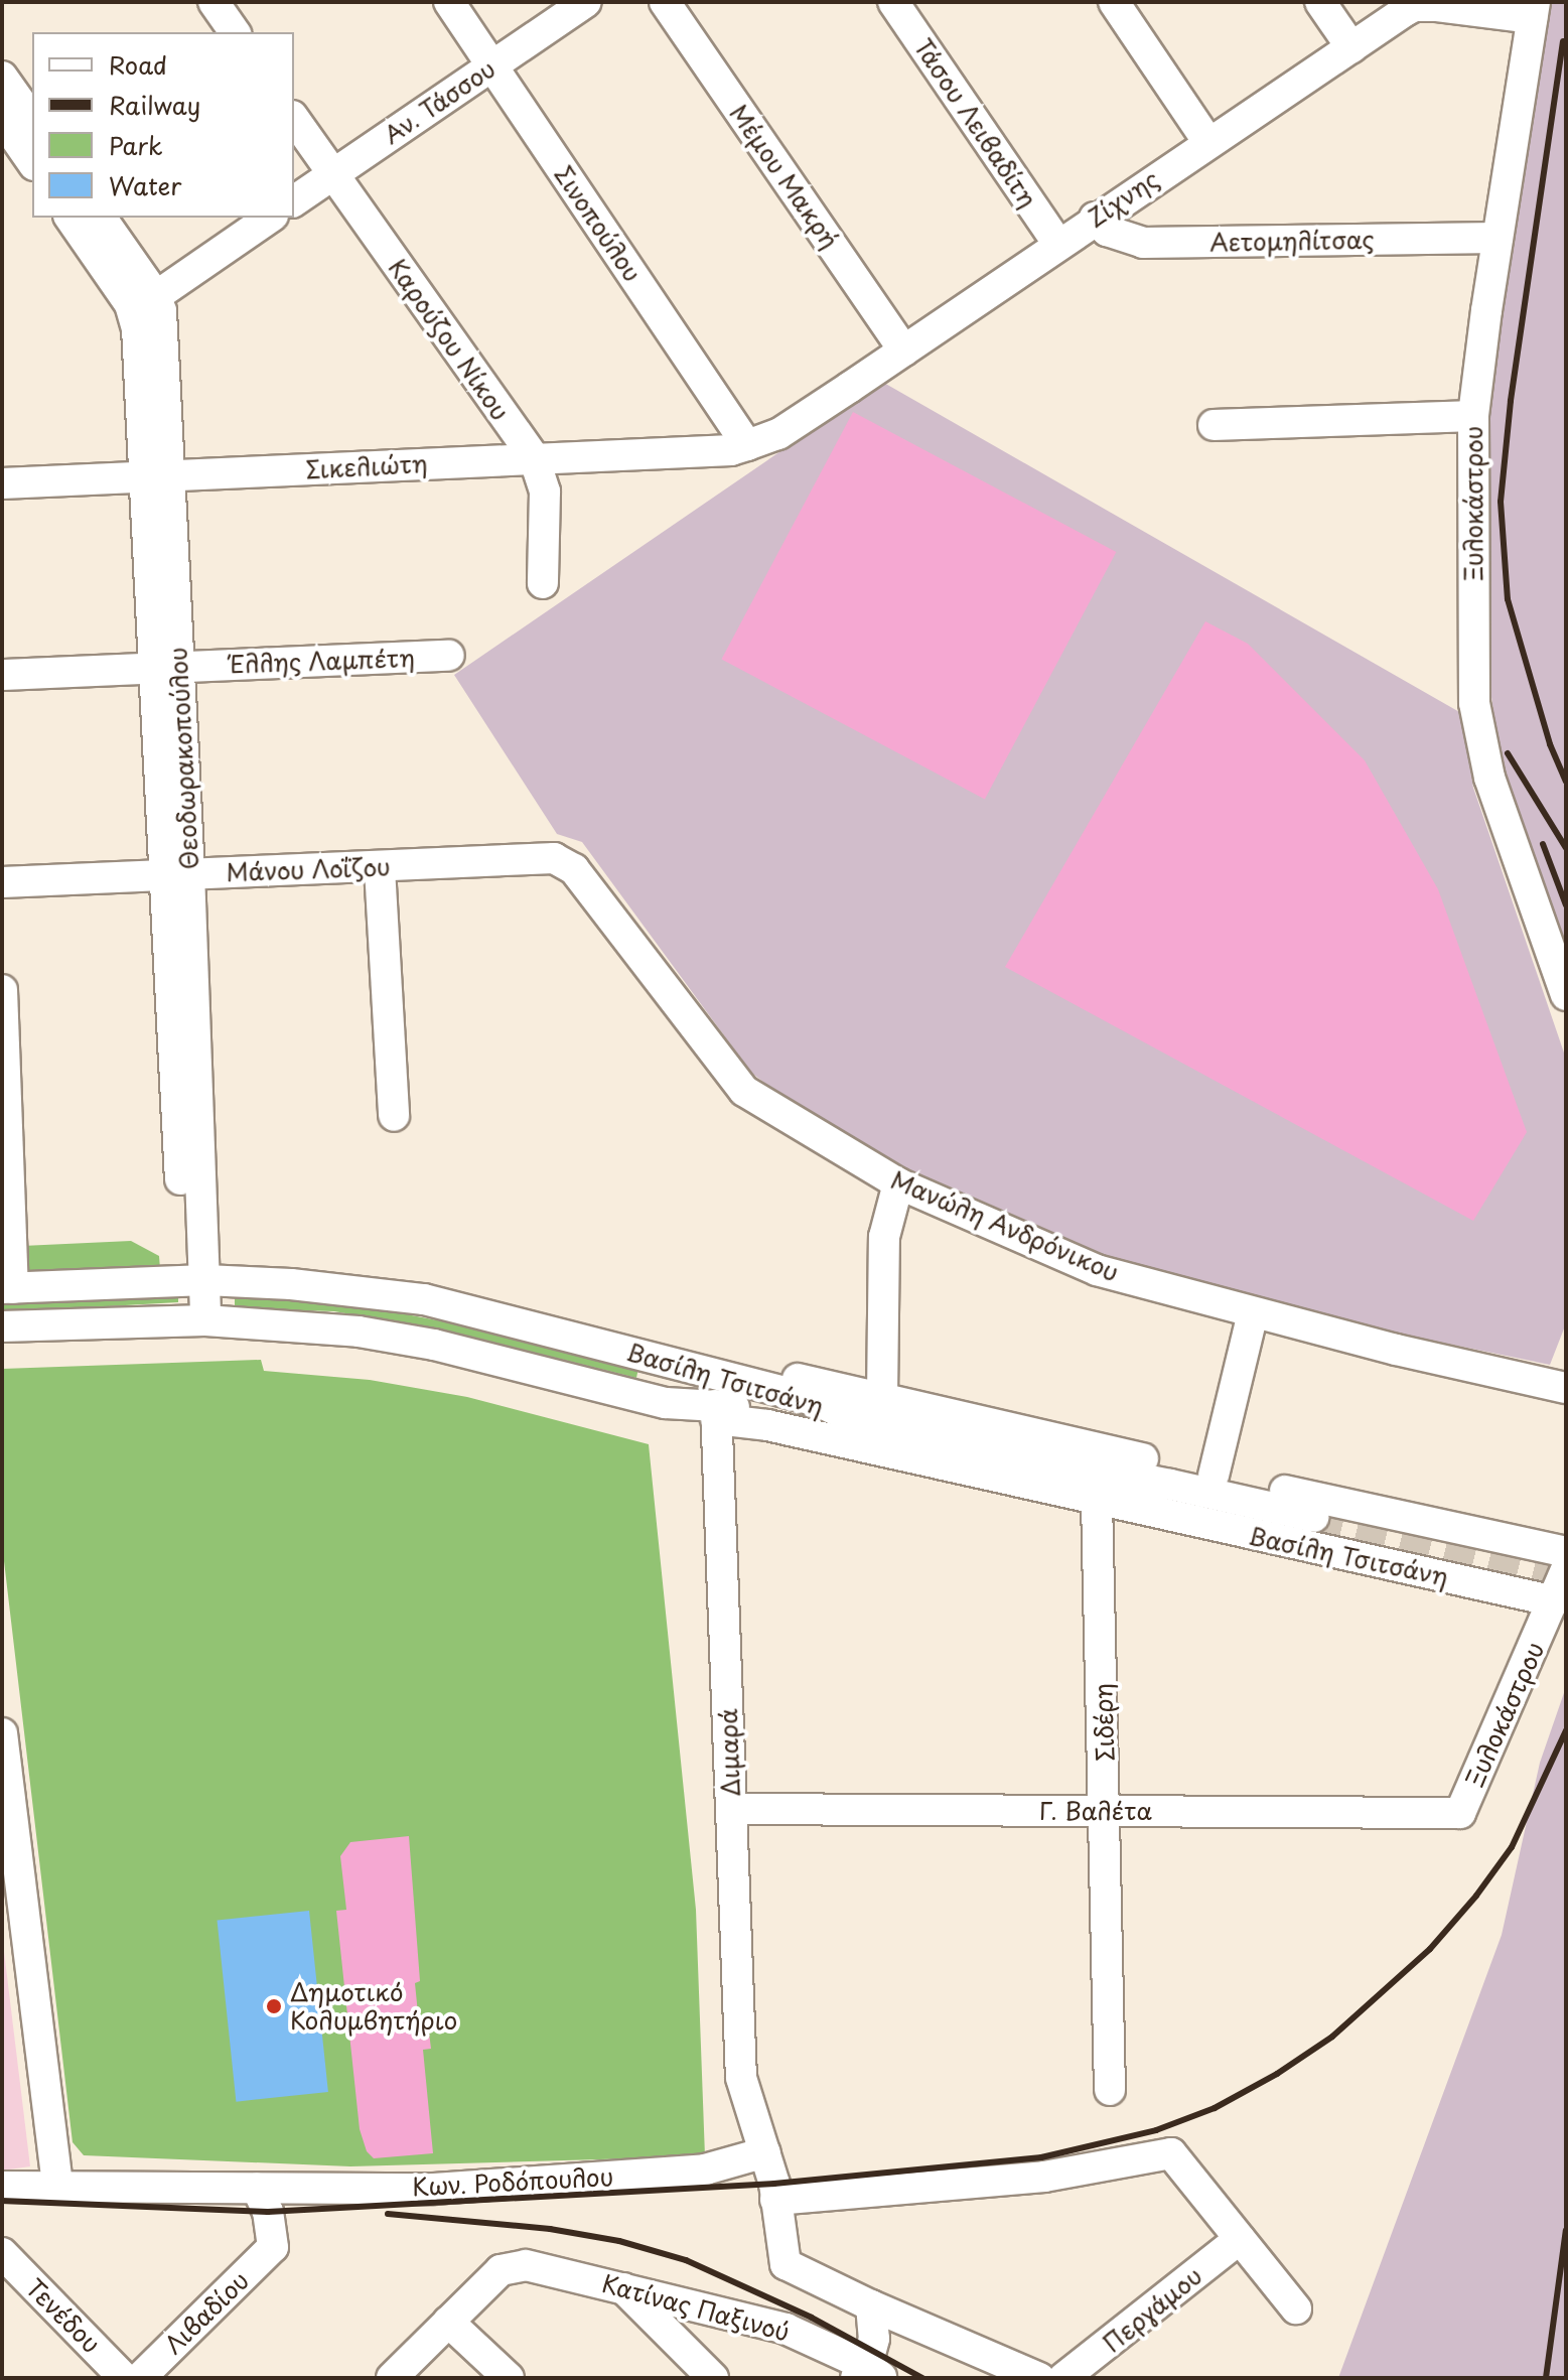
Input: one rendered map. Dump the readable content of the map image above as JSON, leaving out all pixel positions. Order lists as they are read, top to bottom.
{
  "streets": {
    "street": [
      "Αν. Τάσσου",
      "Τάσου Λειβαδίτη",
      "Μέμου Μακρή",
      "Ζίχνης",
      "Σινοπούλου",
      "Αετομηλίτσας",
      "Καρούζου Νίκου",
      "Σικελιώτη",
      "Ξυλοκάστρου",
      "Έλλης Λαμπέτη",
      "Θεοδωρακοπούλου",
      "Μάνου Λοΐζου",
      "Μανώλη Ανδρόνικου",
      "Βασίλη Τσιτσάνη",
      "Σιδέρη",
      "Διμαρά",
      "Γ. Βαλέτα",
      "Κων. Ροδόπουλου",
      "Κατίνας Παξινού",
      "Περγάμου",
      "Λιβαδίου",
      "Τενέδου"
    ]
  },
  "crossings": [
    ["Αν. Τάσσου", "Σινοπούλου"],
    ["Αν. Τάσσου", "Καρούζου Νίκου"],
    ["Τάσου Λειβαδίτη", "Ζίχνης"],
    ["Μέμου Μακρή", "Ζίχνης"],
    ["Ζίχνης", "Σινοπούλου"],
    ["Ζίχνης", "Αετομηλίτσας"],
    ["Ζίχνης", "Σικελιώτη"],
    ["Ζίχνης", "Ξυλοκάστρου"],
    ["Σινοπούλου", "Σικελιώτη"],
    ["Αετομηλίτσας", "Ξυλοκάστρου"],
    ["Καρούζου Νίκου", "Σικελιώτη"],
    ["Σικελιώτη", "Θεοδωρακοπούλου"],
    ["Ξυλοκάστρου", "Βασίλη Τσιτσάνη"],
    ["Ξυλοκάστρου", "Γ. Βαλέτα"],
    ["Έλλης Λαμπέτη", "Θεοδωρακοπούλου"],
    ["Θεοδωρακοπούλου", "Μάνου Λοΐζου"],
    ["Θεοδωρακοπούλου", "Βασίλη Τσιτσάνη"],
    ["Μάνου Λοΐζου", "Μανώλη Ανδρόνικου"],
    ["Βασίλη Τσιτσάνη", "Σιδέρη"],
    ["Βασίλη Τσιτσάνη", "Διμαρά"],
    ["Σιδέρη", "Γ. Βαλέτα"],
    ["Διμαρά", "Γ. Βαλέτα"],
    ["Διμαρά", "Κων. Ροδόπουλου"],
    ["Κων. Ροδόπουλου", "Λιβαδίου"]
  ],
  "places": ["Δημοτικό Κολυμβητήριο"],
  "legend": [
    "Road",
    "Railway",
    "Park",
    "Water"
  ]
}
